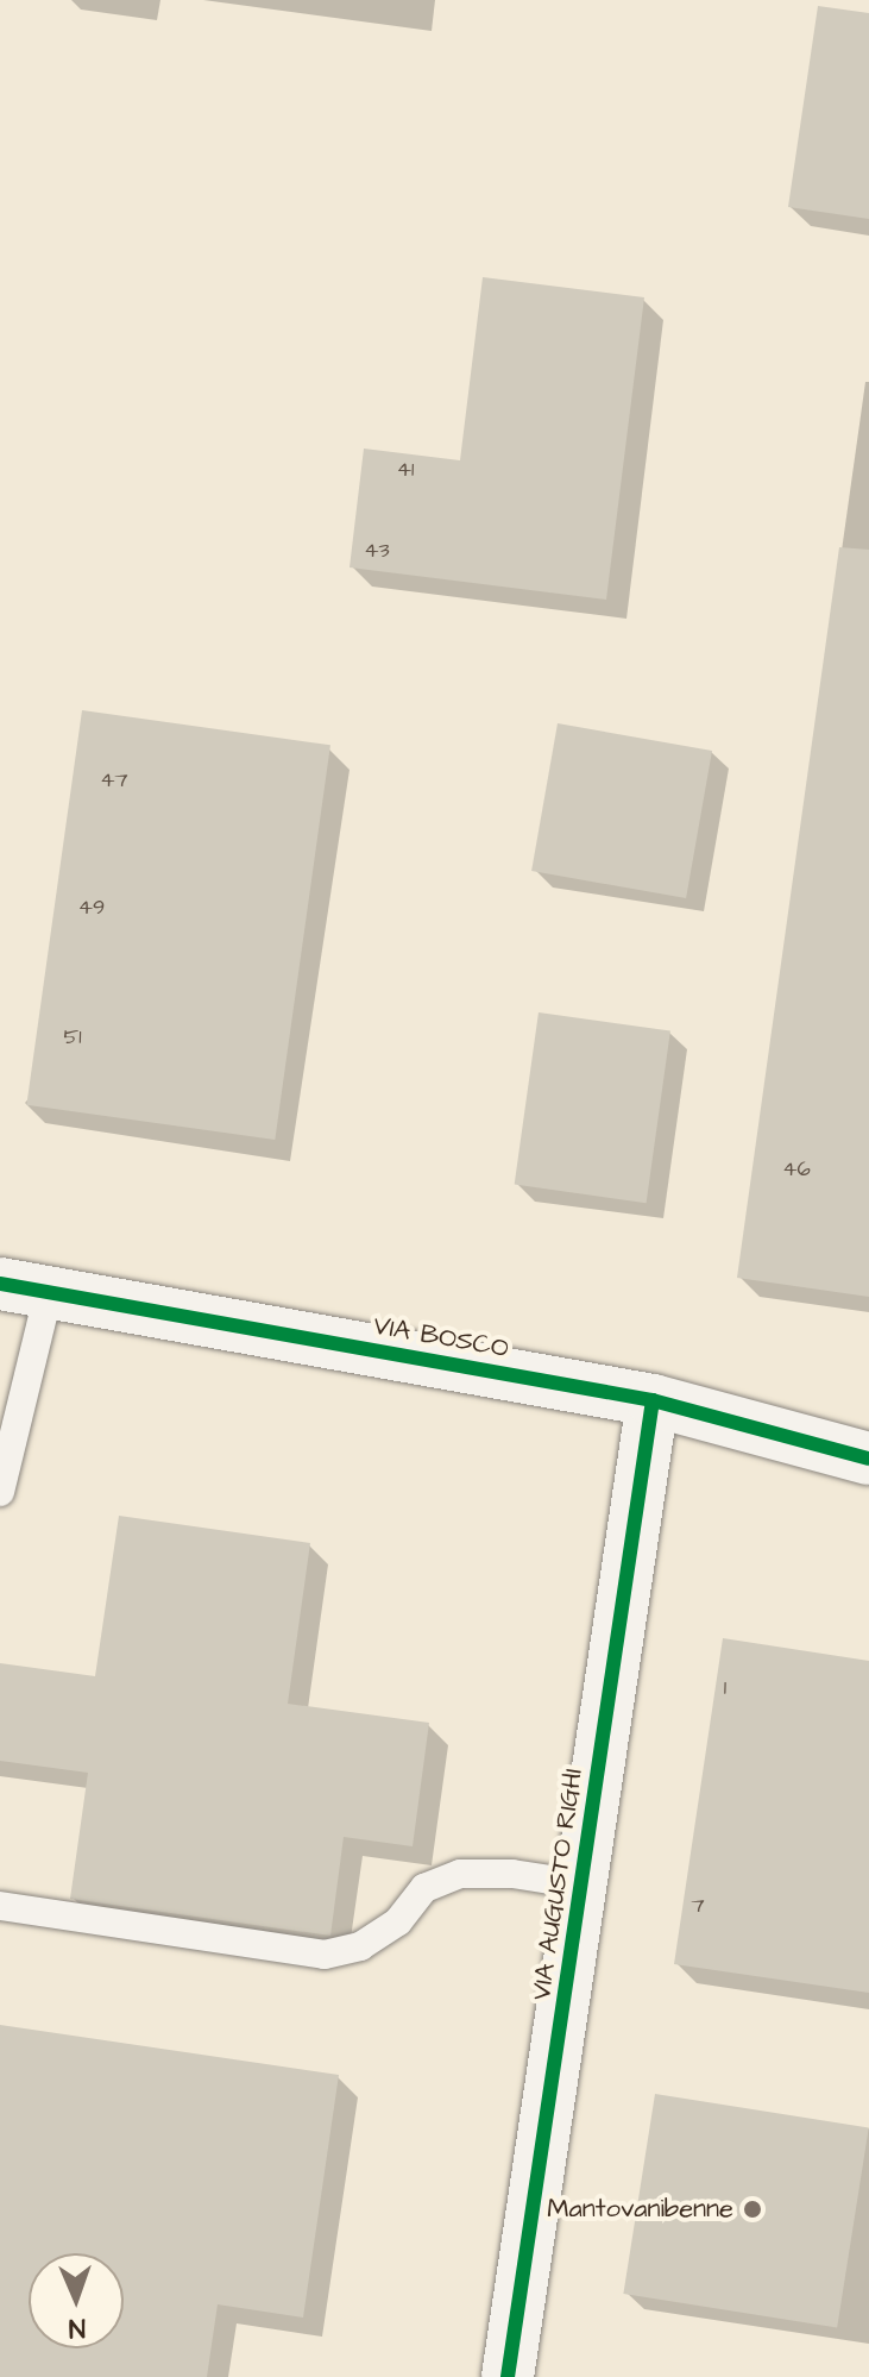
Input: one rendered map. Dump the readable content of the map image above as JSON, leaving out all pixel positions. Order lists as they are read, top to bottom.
{
  "streets": {
    "street": ["VIA BOSCO", "VIA AUGUSTO RIGHI"]
  },
  "crossings": [
    ["VIA BOSCO", "VIA AUGUSTO RIGHI"]
  ],
  "places": ["Mantovanibenne"],
  "house_numbers": [
    "41",
    "43",
    "47",
    "49",
    "51",
    "46",
    "1",
    "7"
  ],
  "north": "bottom"
}
